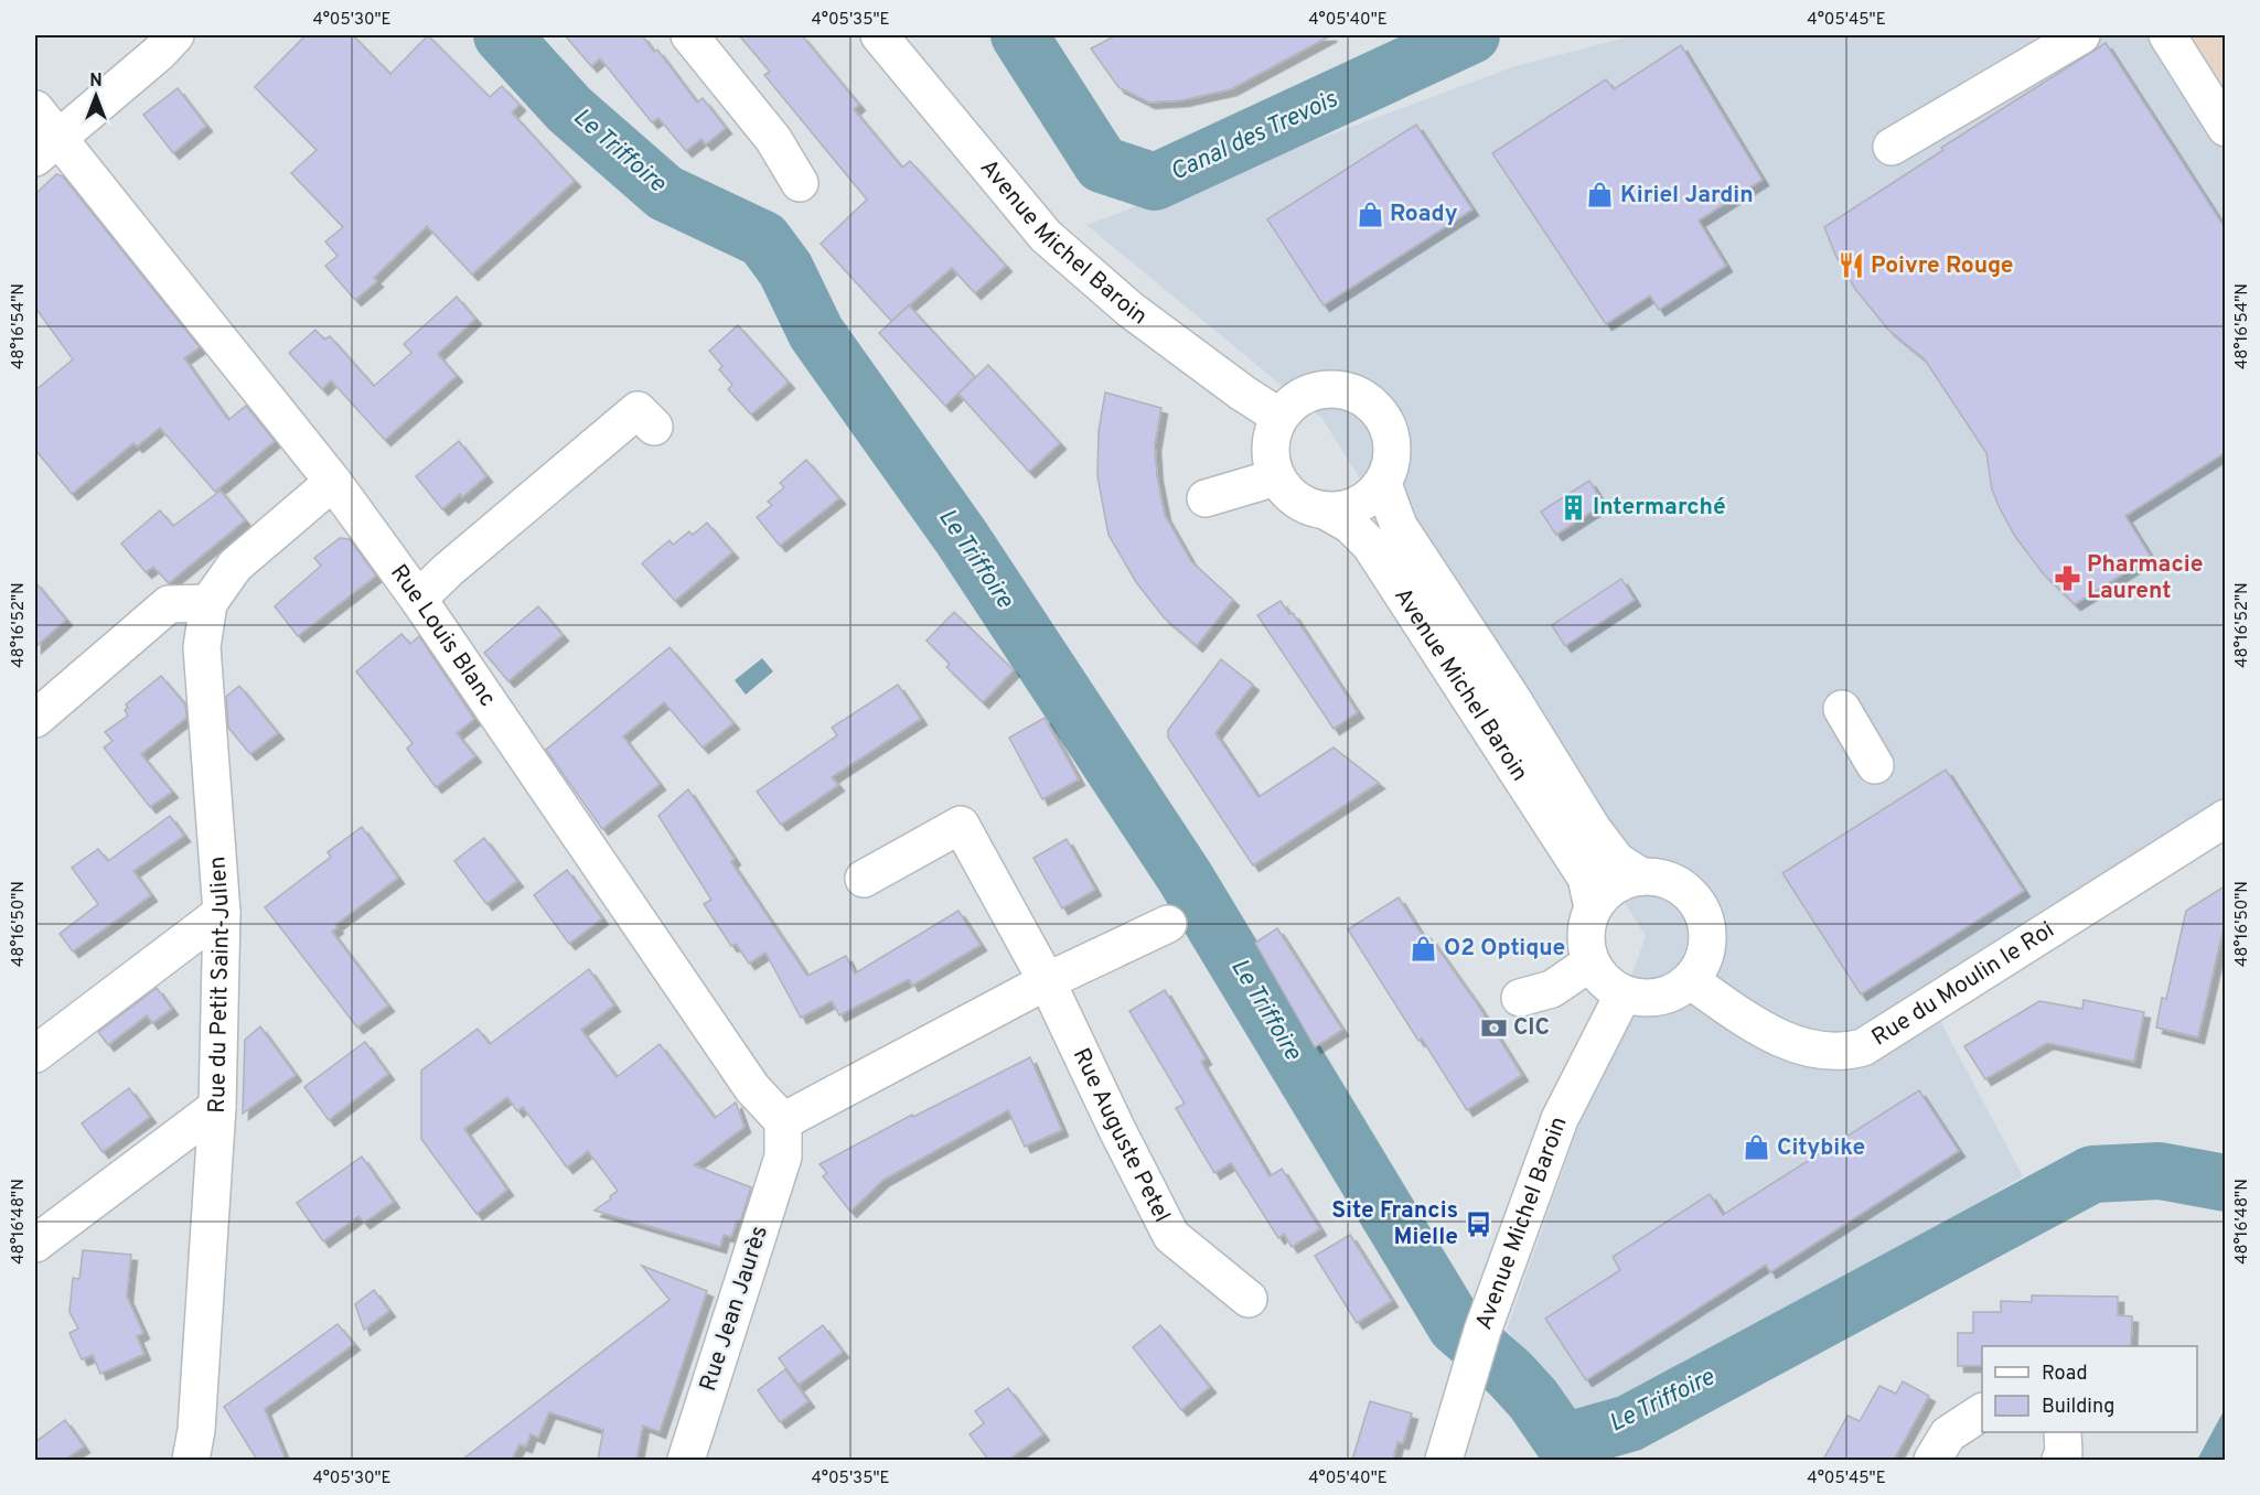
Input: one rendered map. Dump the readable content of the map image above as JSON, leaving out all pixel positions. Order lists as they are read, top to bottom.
{
  "streets": {
    "street": [
      "Avenue Michel Baroin",
      "Rue Louis Blanc",
      "Rue du Petit Saint-Julien",
      "Rue du Moulin le Roi",
      "Rue Auguste Petel",
      "Rue Jean Jaurès"
    ]
  },
  "crossings": [
    ["Avenue Michel Baroin", "Rue du Moulin le Roi"],
    ["Rue Louis Blanc", "Rue du Petit Saint-Julien"],
    ["Rue Louis Blanc", "Rue Jean Jaurès"]
  ],
  "water": ["Canal des Trevois", "Le Triffoire"],
  "places": {
    "shop": [
      "Kiriel Jardin",
      "Roady",
      "O2 Optique",
      "Citybike"
    ],
    "restaurant": ["Poivre Rouge"],
    "building": ["Intermarché"],
    "pharmacy": ["Pharmacie Laurent"],
    "bank": ["CIC"],
    "bus stop": ["Site Francis Mielle"]
  },
  "legend": ["Road", "Building"],
  "north": "top",
  "coordinates": [
    "4°05'30\"E",
    "4°05'35\"E",
    "4°05'40\"E",
    "4°05'45\"E",
    "48°16'54\"N",
    "48°16'52\"N",
    "48°16'50\"N",
    "48°16'48\"N"
  ]
}
